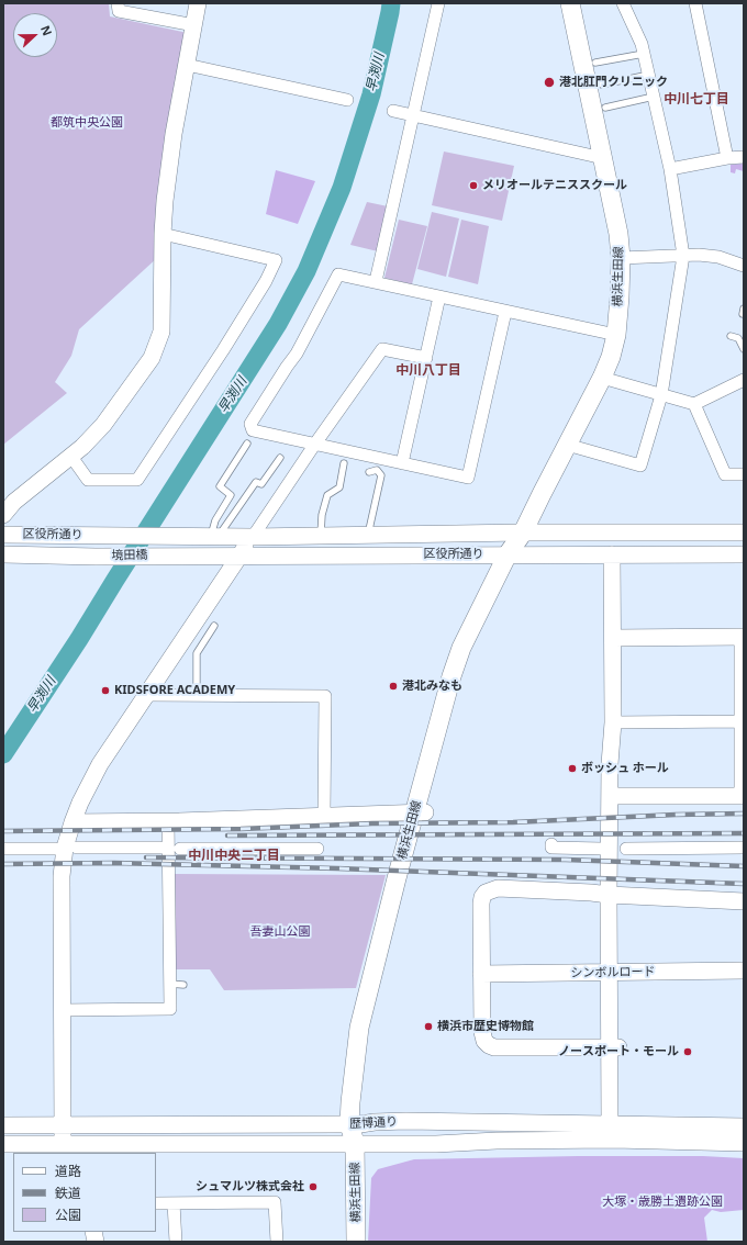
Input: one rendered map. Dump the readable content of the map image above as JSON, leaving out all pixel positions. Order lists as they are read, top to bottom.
{
  "streets": {
    "main road": ["横浜生田線"],
    "street": [
      "区役所通り",
      "境田橋",
      "シンボルロード",
      "歴博通り"
    ]
  },
  "crossings": [
    ["横浜生田線", "区役所通り"],
    ["横浜生田線", "歴博通り"],
    ["区役所通り", "境田橋"]
  ],
  "districts": ["中川七丁目", "中川八丁目", "中川中央二丁目"],
  "water": ["早渕川"],
  "parks": ["都筑中央公園", "吾妻山公園", "大塚・歳勝土遺跡公園"],
  "places": [
    "港北肛門クリニック",
    "メリオールテニススクール",
    "港北みなも",
    "KIDSFORE ACADEMY",
    "ボッシュ ホール",
    "横浜市歴史博物館",
    "ノースポート・モール",
    "シュマルツ株式会社"
  ],
  "legend": ["道路", "鉄道", "公園"],
  "north": "right"
}
